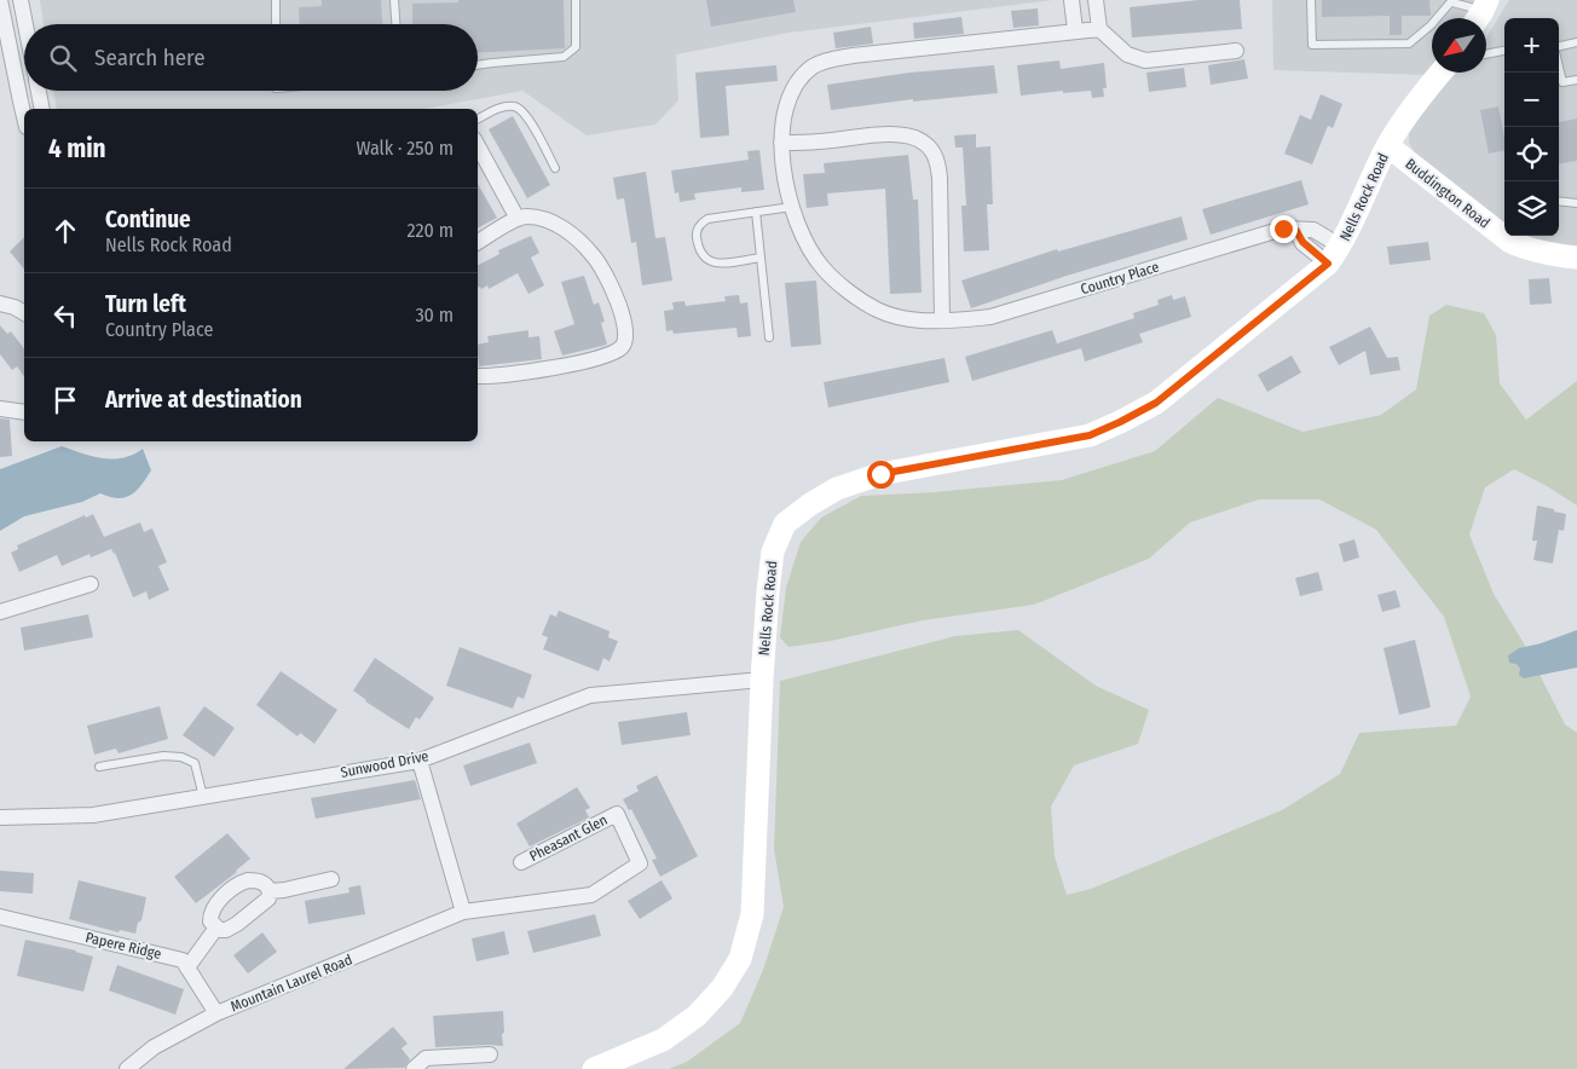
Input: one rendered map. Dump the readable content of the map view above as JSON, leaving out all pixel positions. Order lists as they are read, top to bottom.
{
  "streets": {
    "main road": ["Buddington Road", "Nells Rock Road"],
    "street": [
      "Country Place",
      "Sunwood Drive",
      "Pheasant Glen",
      "Papere Ridge",
      "Mountain Laurel Road"
    ]
  },
  "crossings": [
    ["Buddington Road", "Nells Rock Road"],
    ["Nells Rock Road", "Country Place"],
    ["Nells Rock Road", "Sunwood Drive"],
    ["Pheasant Glen", "Mountain Laurel Road"]
  ],
  "north": "bottom left",
  "page": {
    "map_buttons": ["+", "−"],
    "search": "Search here",
    "heading": ["4 min", "Walk · 250 m"],
    "list": [
      ["Continue", "Nells Rock Road", "220 m"],
      ["Turn left", "Country Place", "30 m"],
      "Arrive at destination"
    ]
  }
}
